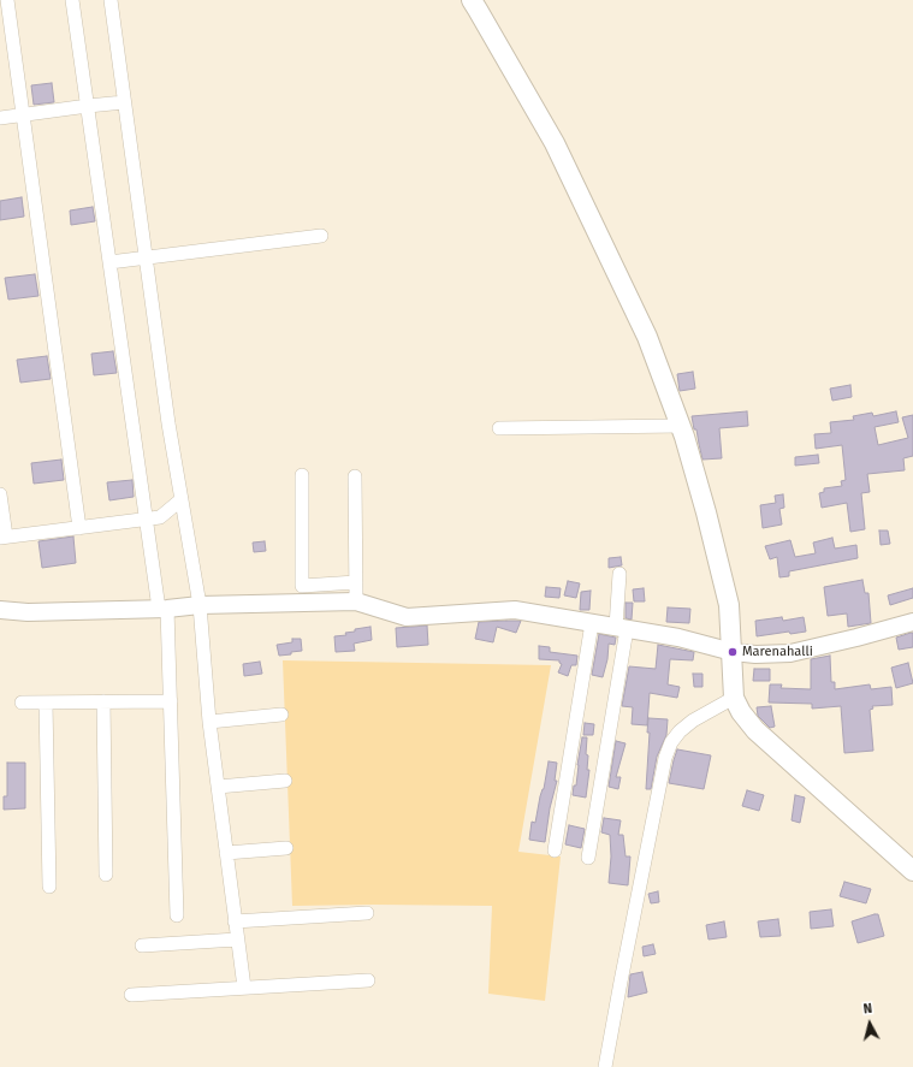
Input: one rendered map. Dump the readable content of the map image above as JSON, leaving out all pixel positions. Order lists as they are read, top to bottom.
{
  "places": ["Marenahalli"],
  "north": "top"
}
